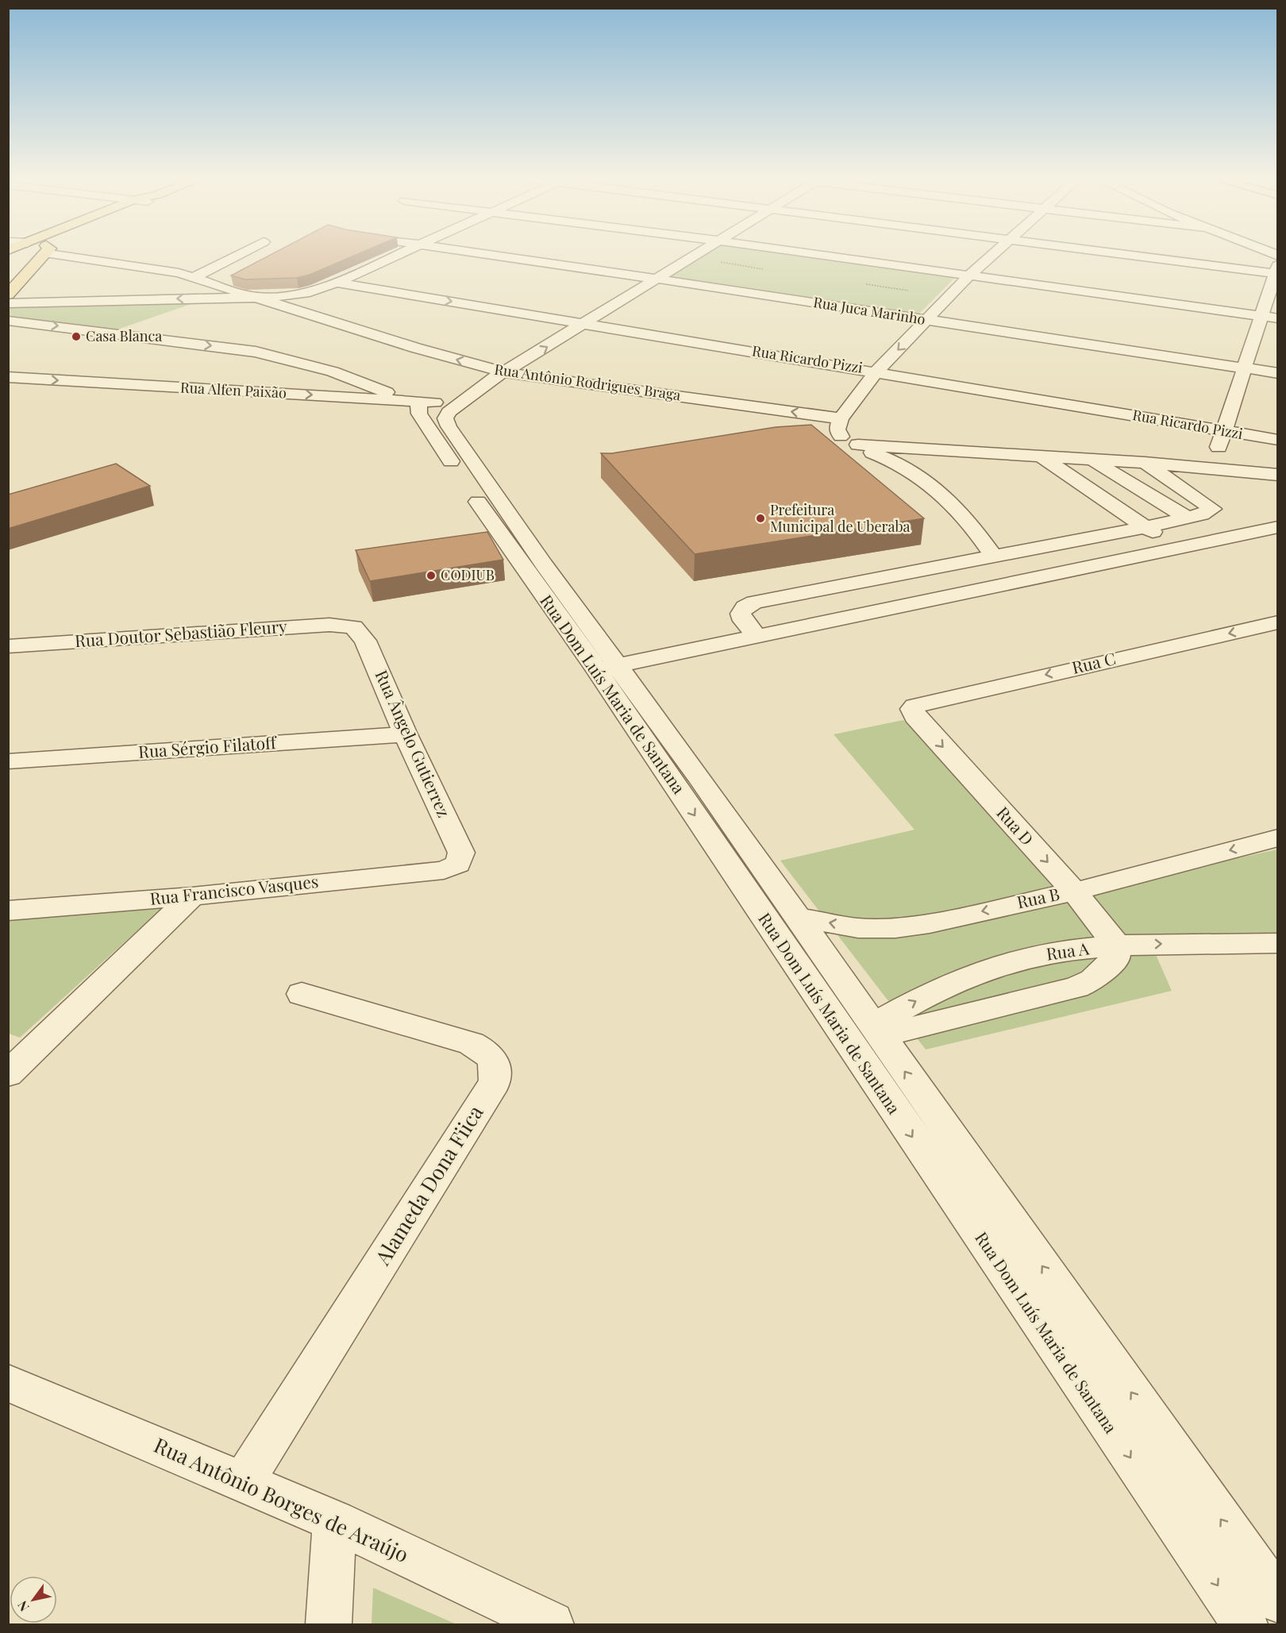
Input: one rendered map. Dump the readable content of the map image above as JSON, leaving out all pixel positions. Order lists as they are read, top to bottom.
{
  "streets": {
    "street": [
      "Rua Juca Marinho",
      "Rua Ricardo Pizzi",
      "Rua Antônio Rodrigues Braga",
      "Rua Alfen Paixão",
      "Rua Doutor Sebastião Fleury",
      "Rua C",
      "Rua Dom Luís Maria de Santana",
      "Rua Ângelo Gutierrez",
      "Rua Sérgio Filatoff",
      "Rua D",
      "Rua Francisco Vasques",
      "Rua B",
      "Rua A",
      "Alameda Dona Fiica",
      "Rua Antônio Borges de Araújo"
    ]
  },
  "crossings": [
    ["Rua Ricardo Pizzi", "Rua Antônio Rodrigues Braga"],
    ["Rua Alfen Paixão", "Rua Dom Luís Maria de Santana"],
    ["Rua Doutor Sebastião Fleury", "Rua Ângelo Gutierrez"],
    ["Rua C", "Rua D"],
    ["Rua Dom Luís Maria de Santana", "Rua B"],
    ["Rua Dom Luís Maria de Santana", "Rua A"],
    ["Rua Ângelo Gutierrez", "Rua Sérgio Filatoff"],
    ["Rua Ângelo Gutierrez", "Rua Francisco Vasques"],
    ["Rua D", "Rua B"],
    ["Rua D", "Rua A"],
    ["Alameda Dona Fiica", "Rua Antônio Borges de Araújo"]
  ],
  "one_way": ["Rua D"],
  "places": ["Casa Blanca", "Prefeitura Municipal de Uberaba", "CODIUB"],
  "north": "bottom left"
}
